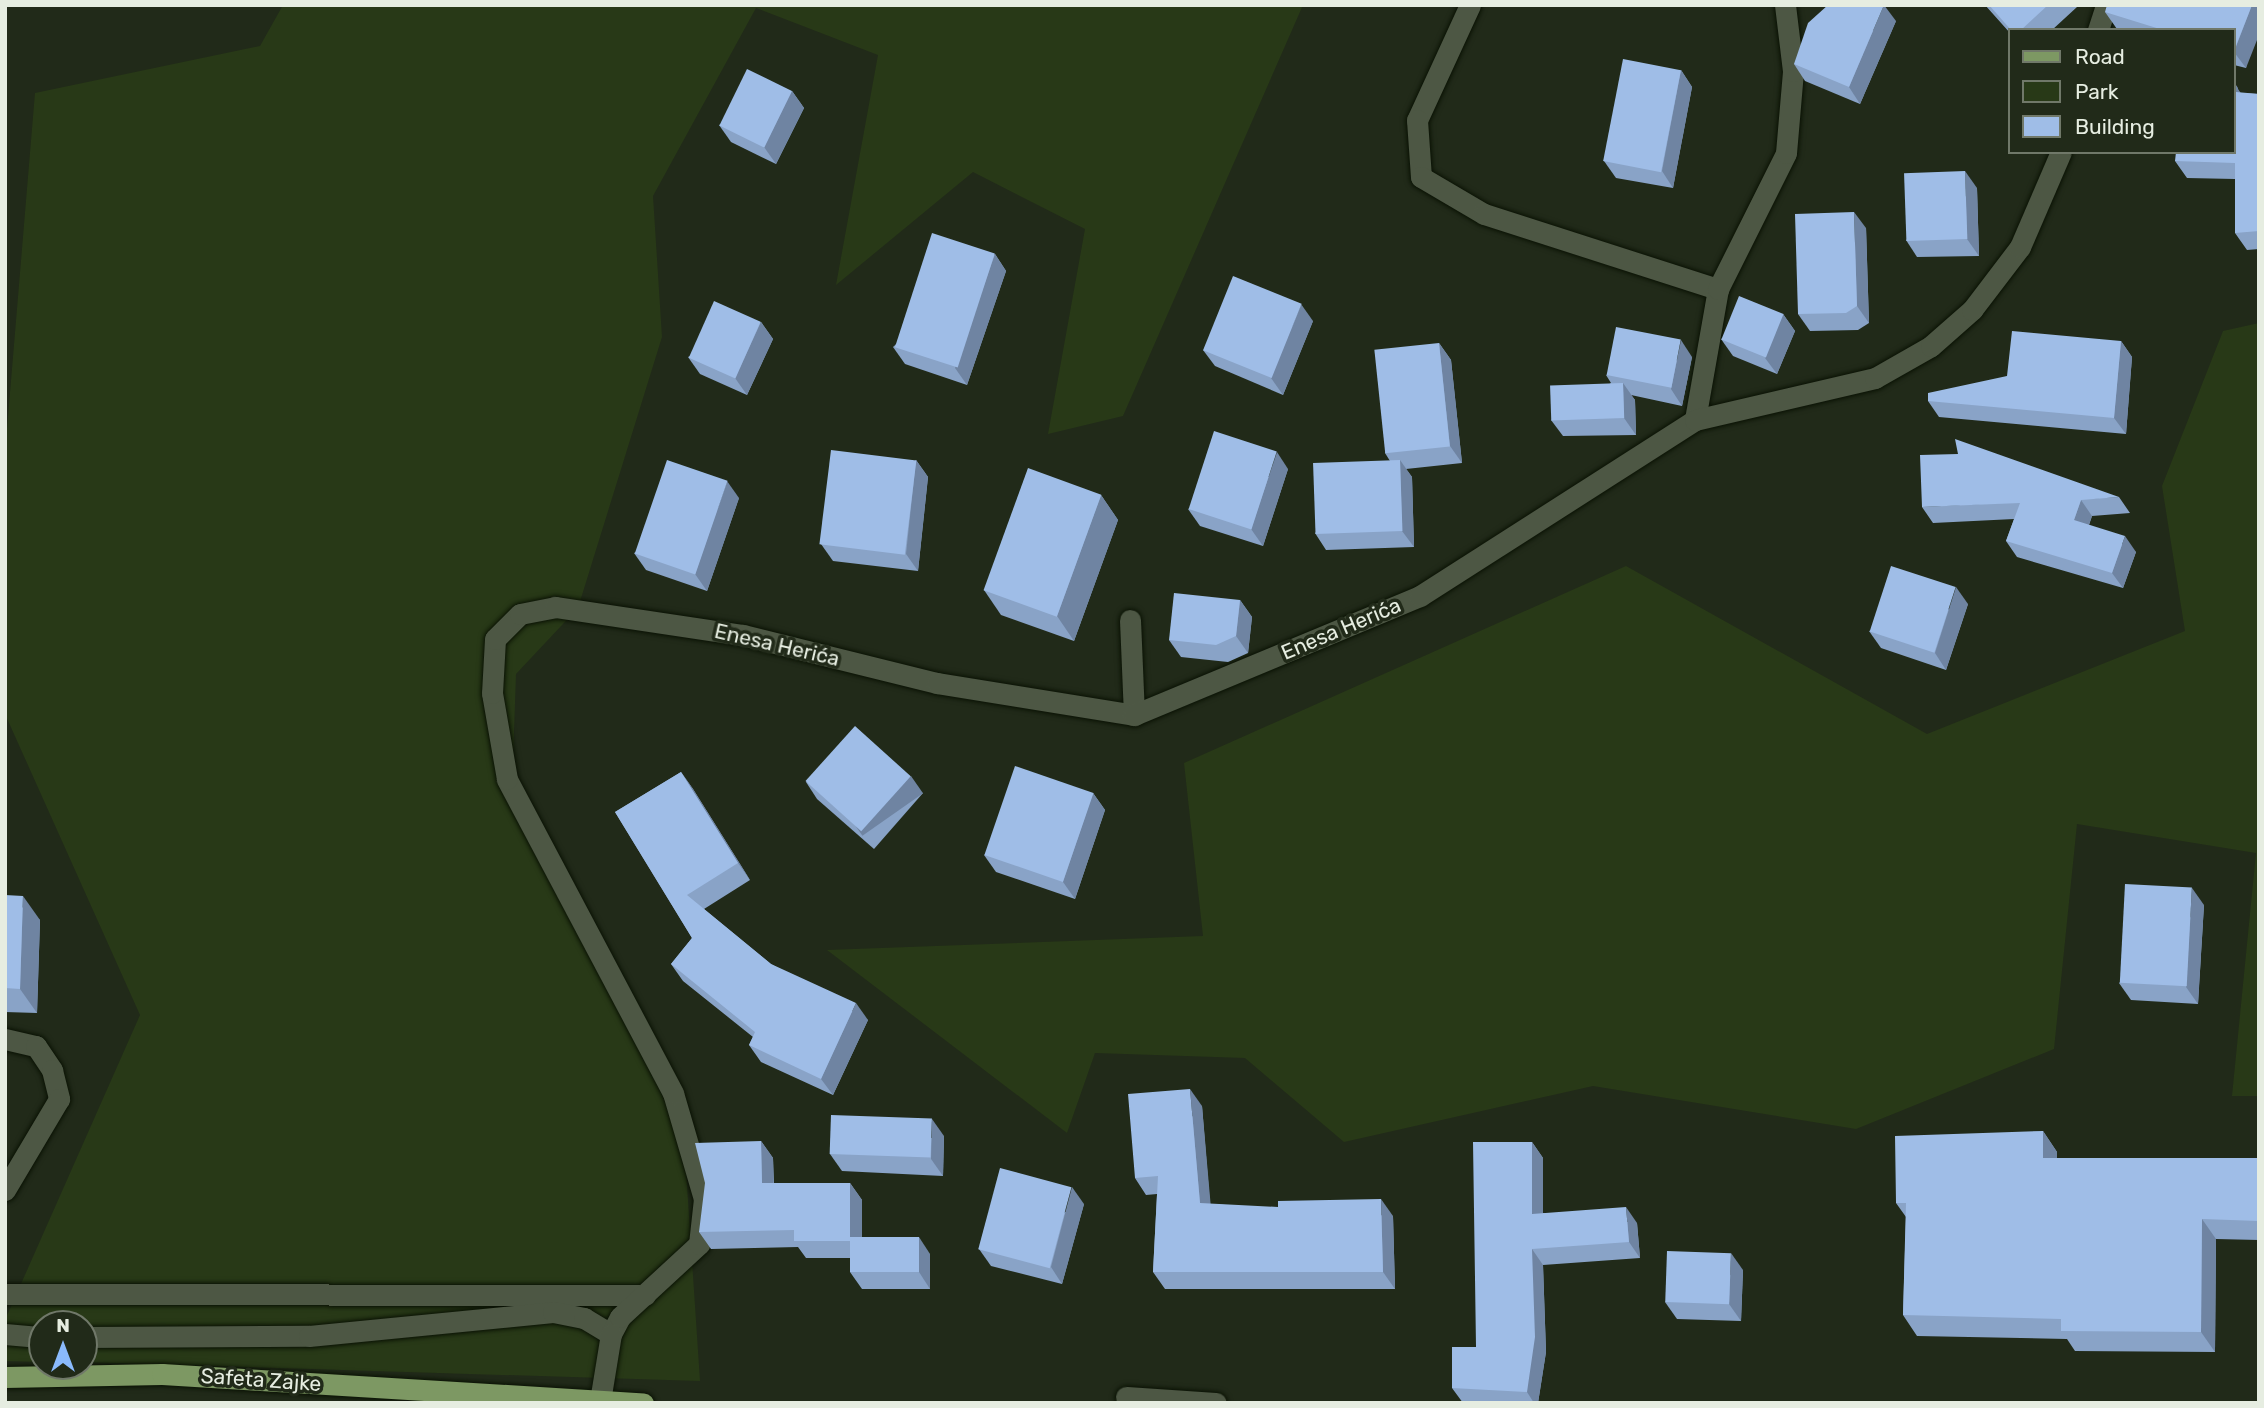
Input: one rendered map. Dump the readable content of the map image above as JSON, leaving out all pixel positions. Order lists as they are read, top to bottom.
{
  "streets": {
    "main road": ["Safeta Zajke"],
    "street": ["Enesa Herića"]
  },
  "legend": ["Road", "Park", "Building"],
  "north": "top"
}
